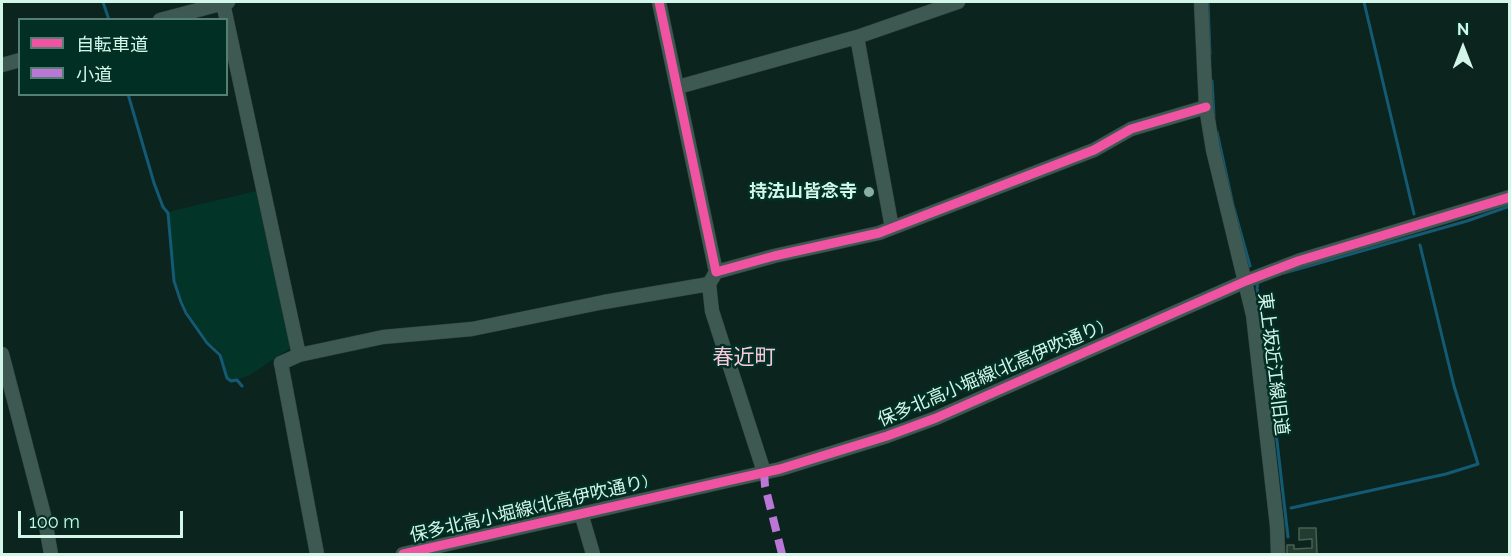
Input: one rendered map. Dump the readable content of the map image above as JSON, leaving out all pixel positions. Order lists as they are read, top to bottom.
{
  "streets": {
    "street": ["東上坂近江線旧道", "保多北高小堀線(北高伊吹通り)"]
  },
  "crossings": [
    ["東上坂近江線旧道", "保多北高小堀線(北高伊吹通り)"]
  ],
  "districts": ["春近町"],
  "places": ["持法山皆念寺"],
  "legend": ["自転車道", "小道"],
  "scale_bar": "100 m",
  "north": "top"
}
